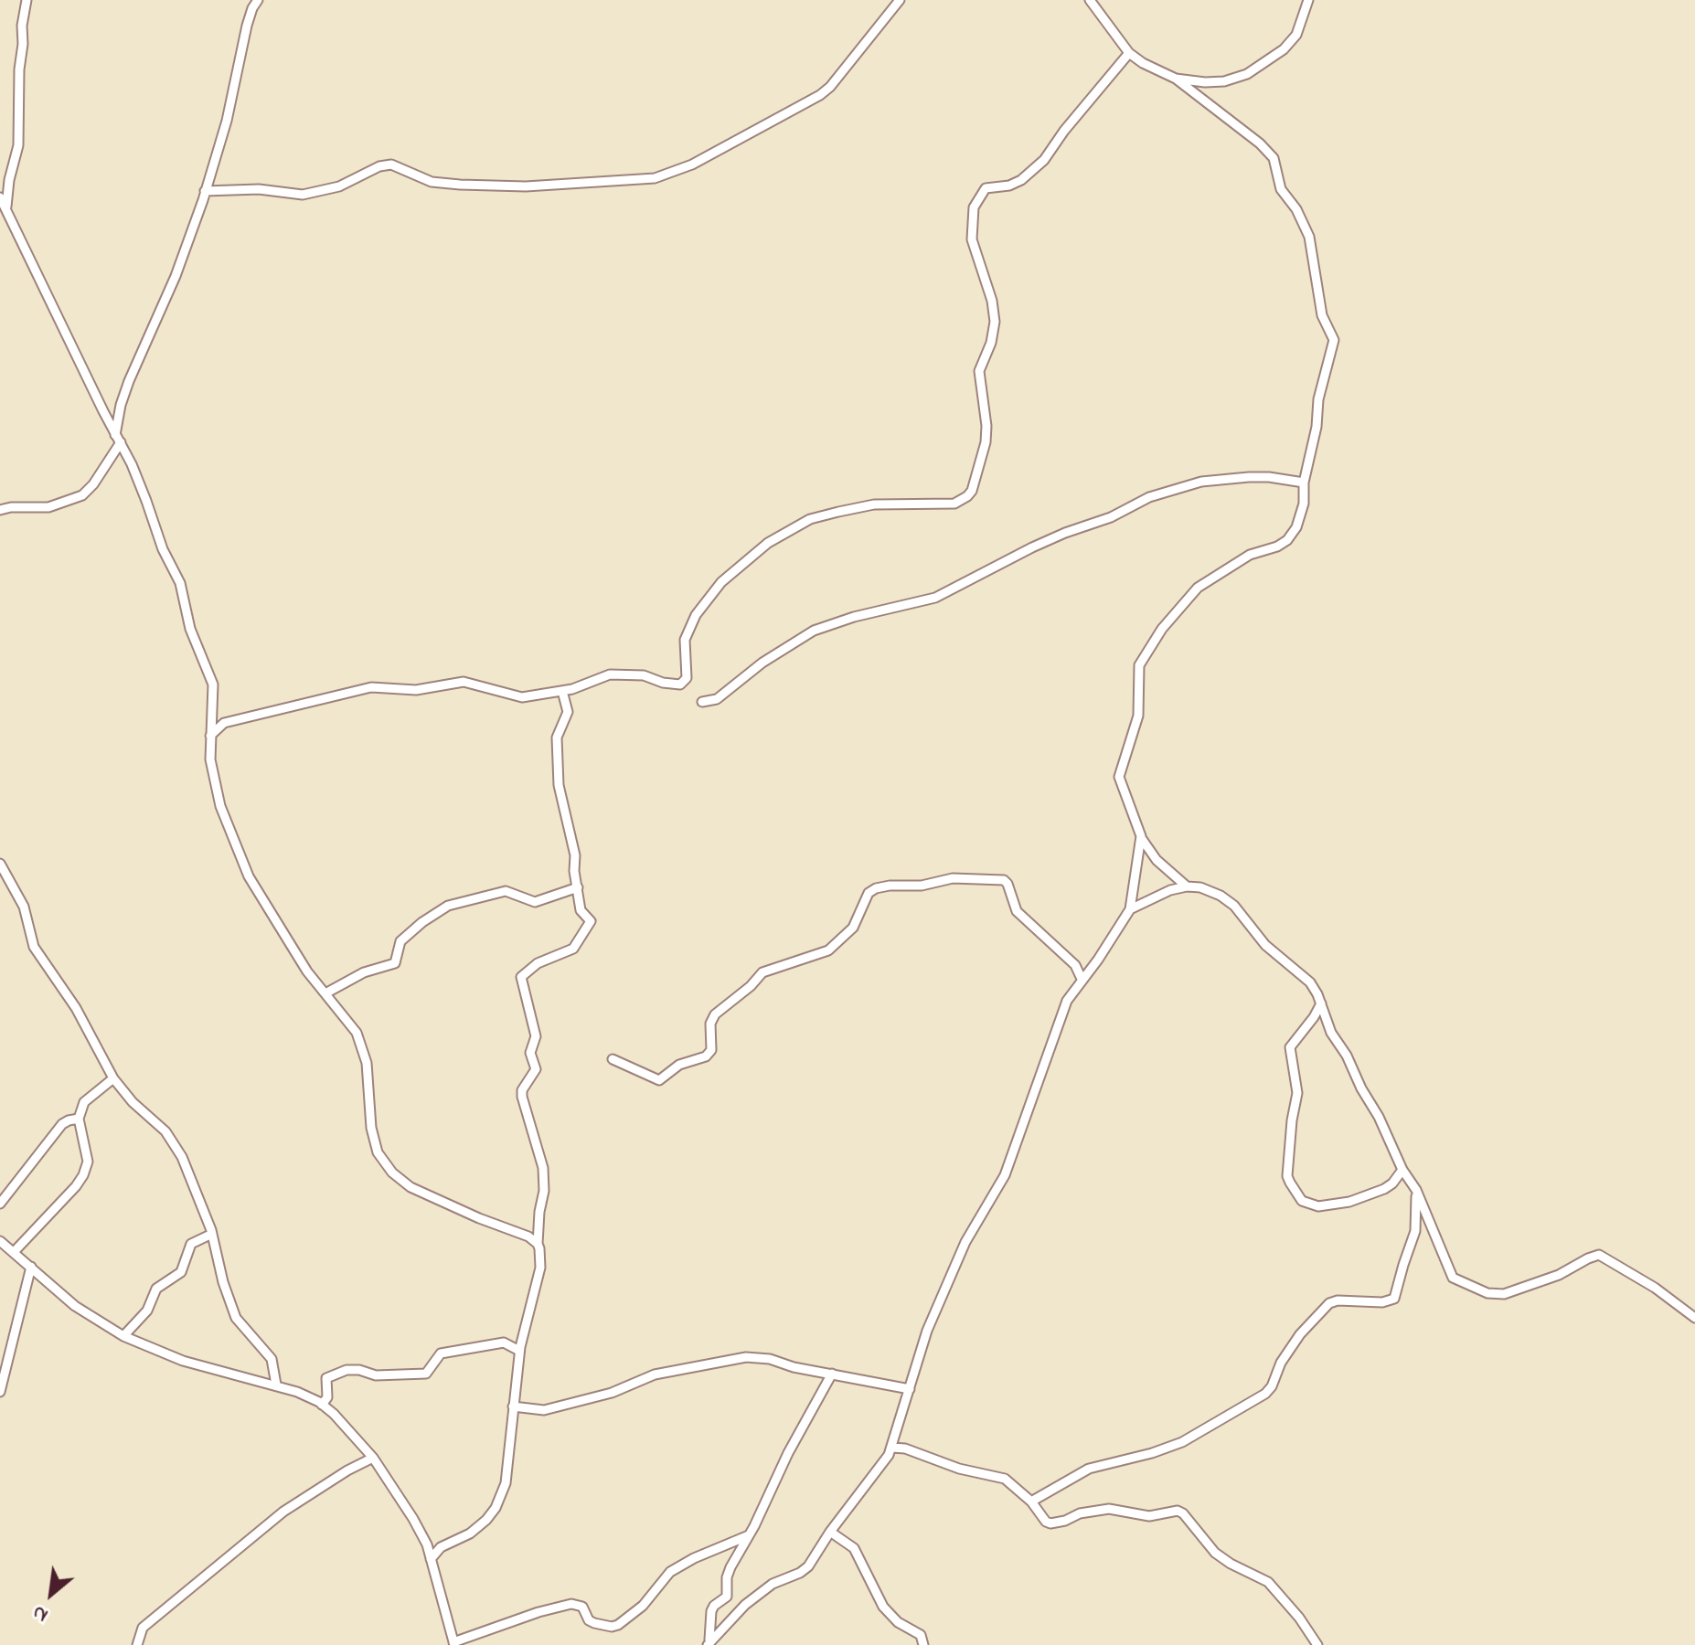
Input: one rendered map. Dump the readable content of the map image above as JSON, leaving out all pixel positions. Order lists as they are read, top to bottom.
{
  "north": "bottom left"
}
